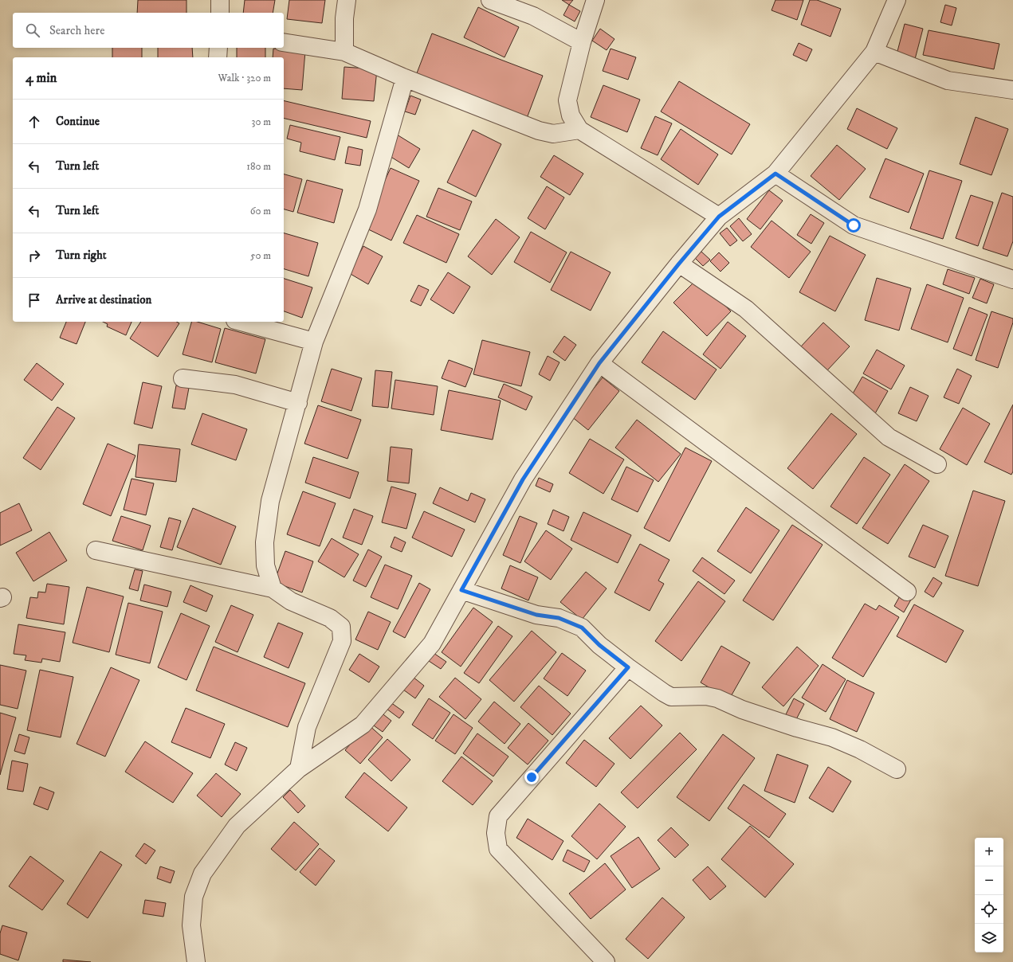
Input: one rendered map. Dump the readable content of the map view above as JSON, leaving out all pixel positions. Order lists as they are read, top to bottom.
{
  "page": {
    "search": "Search here",
    "heading": ["4 min", "Walk · 320 m"],
    "list": [
      ["Continue", "30 m"],
      ["Turn left", "180 m"],
      ["Turn left", "60 m"],
      ["Turn right", "50 m"],
      "Arrive at destination"
    ],
    "map_buttons": ["+", "−"]
  }
}
